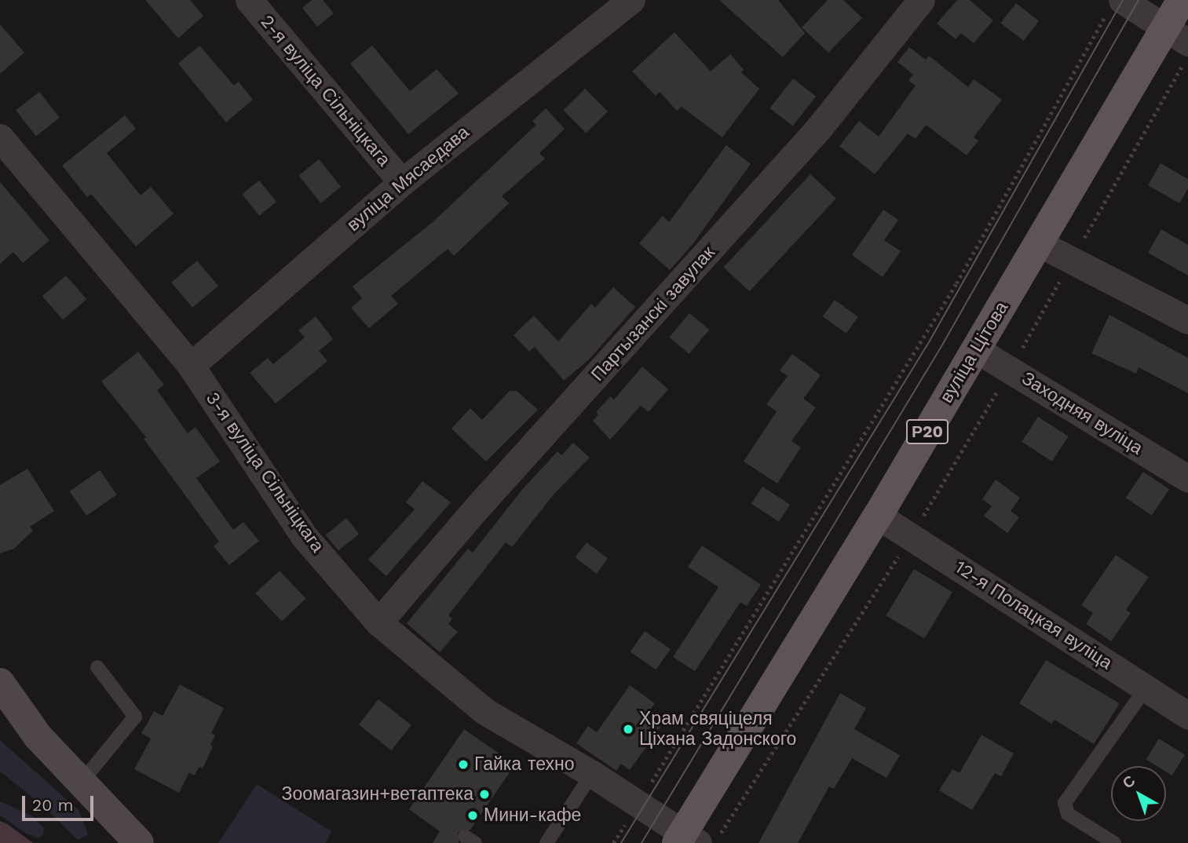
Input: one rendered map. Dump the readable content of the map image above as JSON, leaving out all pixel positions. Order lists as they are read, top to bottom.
{
  "streets": {
    "main road": ["вуліца Цітова", "Р20"],
    "street": [
      "2-я вуліца Сільніцкага",
      "вуліца Мясаедава",
      "Партызанскі завулак",
      "Заходняя вуліца",
      "3-я вуліца Сільніцкага",
      "12-я Полацкая вуліца"
    ]
  },
  "crossings": [
    ["2-я вуліца Сільніцкага", "вуліца Мясаедава"],
    ["вуліца Мясаедава", "3-я вуліца Сільніцкага"],
    ["Партызанскі завулак", "3-я вуліца Сільніцкага"],
    ["вуліца Цітова", "Заходняя вуліца"],
    ["вуліца Цітова", "3-я вуліца Сільніцкага"],
    ["вуліца Цітова", "12-я Полацкая вуліца"]
  ],
  "places": [
    "Храм свяціцеля Ціхана Задонского",
    "Гайка техно",
    "Зоомагазин+ветаптека",
    "Мини-кафе"
  ],
  "scale_bar": "20 m",
  "north": "top left"
}
